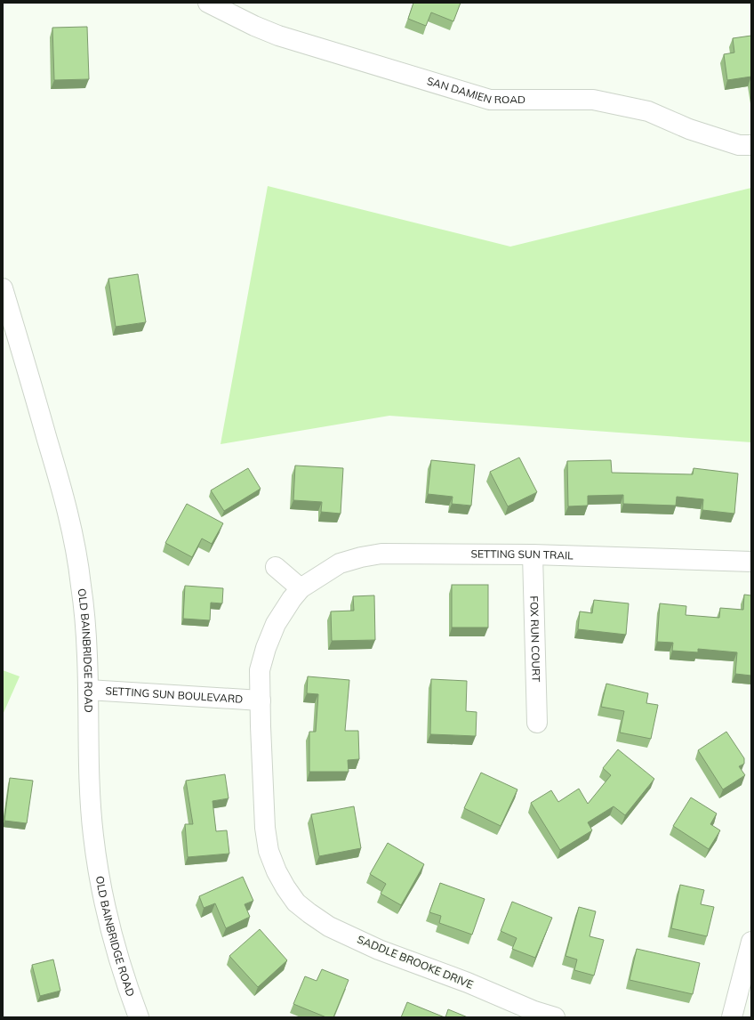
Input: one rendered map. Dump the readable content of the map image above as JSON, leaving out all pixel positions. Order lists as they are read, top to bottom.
{
  "streets": {
    "street": [
      "SAN DAMIEN ROAD",
      "SETTING SUN TRAIL",
      "FOX RUN COURT",
      "OLD BAINBRIDGE ROAD",
      "SETTING SUN BOULEVARD",
      "SADDLE BROOKE DRIVE"
    ]
  },
  "crossings": [
    ["SETTING SUN TRAIL", "FOX RUN COURT"],
    ["SETTING SUN TRAIL", "SETTING SUN BOULEVARD"],
    ["SETTING SUN TRAIL", "SADDLE BROOKE DRIVE"],
    ["OLD BAINBRIDGE ROAD", "SETTING SUN BOULEVARD"],
    ["SETTING SUN BOULEVARD", "SADDLE BROOKE DRIVE"]
  ]
}
